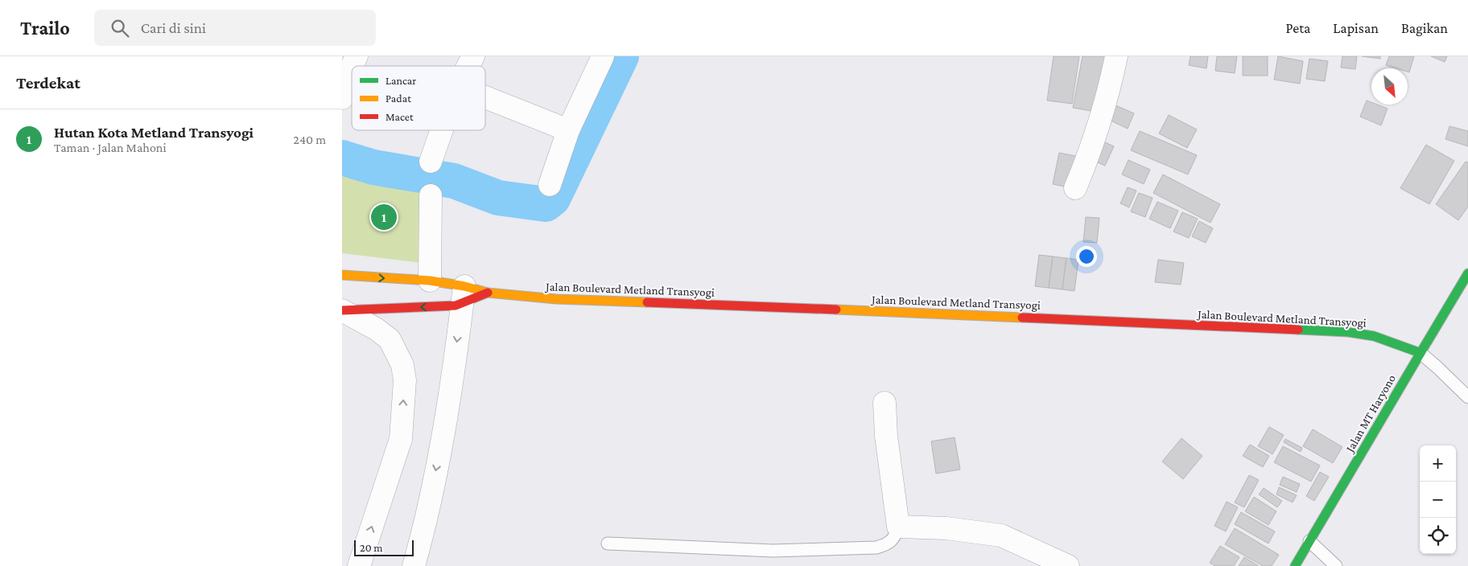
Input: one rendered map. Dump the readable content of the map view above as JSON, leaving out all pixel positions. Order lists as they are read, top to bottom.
{
  "streets": {
    "main road": ["Jalan Boulevard Metland Transyogi", "Jalan MT Haryono"]
  },
  "crossings": [
    ["Jalan Boulevard Metland Transyogi", "Jalan MT Haryono"]
  ],
  "legend": ["Lancar", "Padat", "Macet"],
  "scale_bar": "20 m",
  "north": "bottom right",
  "page": {
    "header": "Trailo",
    "search": "Cari di sini",
    "nav": ["Peta", "Lapisan", "Bagikan"],
    "heading": "Terdekat",
    "list": [
      {
        "mark": "1",
        "name": "Hutan Kota Metland Transyogi",
        "note": "Taman · Jalan Mahoni",
        "value": "240 m"
      }
    ],
    "pins": "1",
    "map_buttons": ["+", "−"],
    "scale": "20 m"
  }
}
